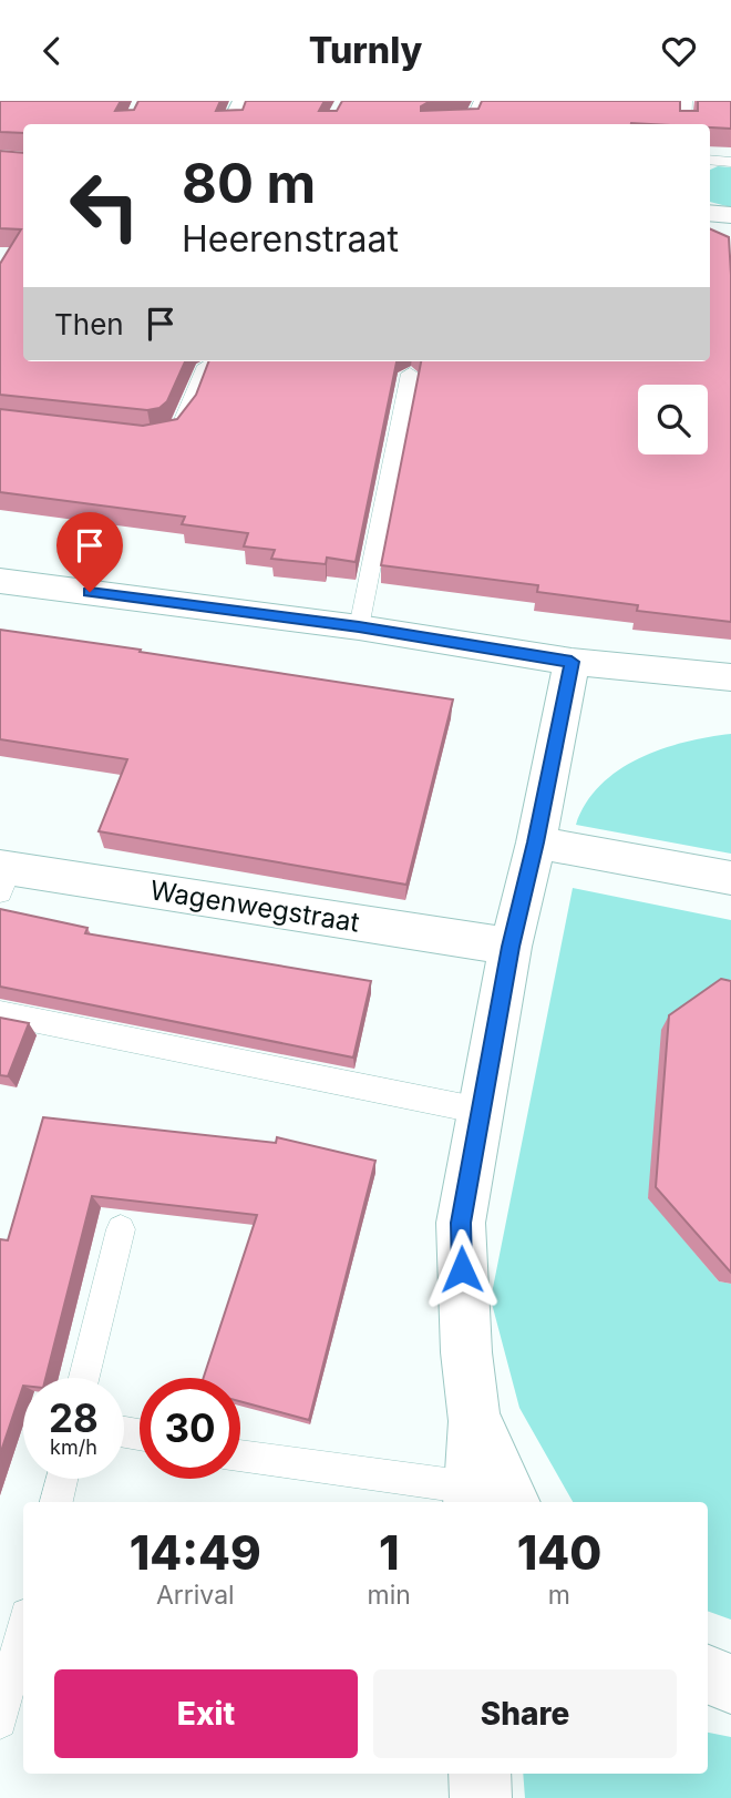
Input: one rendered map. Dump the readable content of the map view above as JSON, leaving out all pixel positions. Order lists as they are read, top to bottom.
{
  "streets": {
    "street": ["Wagenwegstraat"]
  },
  "page": {
    "header": "Turnly",
    "turn": ["80 m", "Heerenstraat"],
    "then": "Then",
    "speed": "28 km/h",
    "limit": "30",
    "eta": [
      "14:49",
      "Arrival",
      "1",
      "min",
      "140",
      "m"
    ],
    "buttons": ["Exit", "Share"]
  }
}
